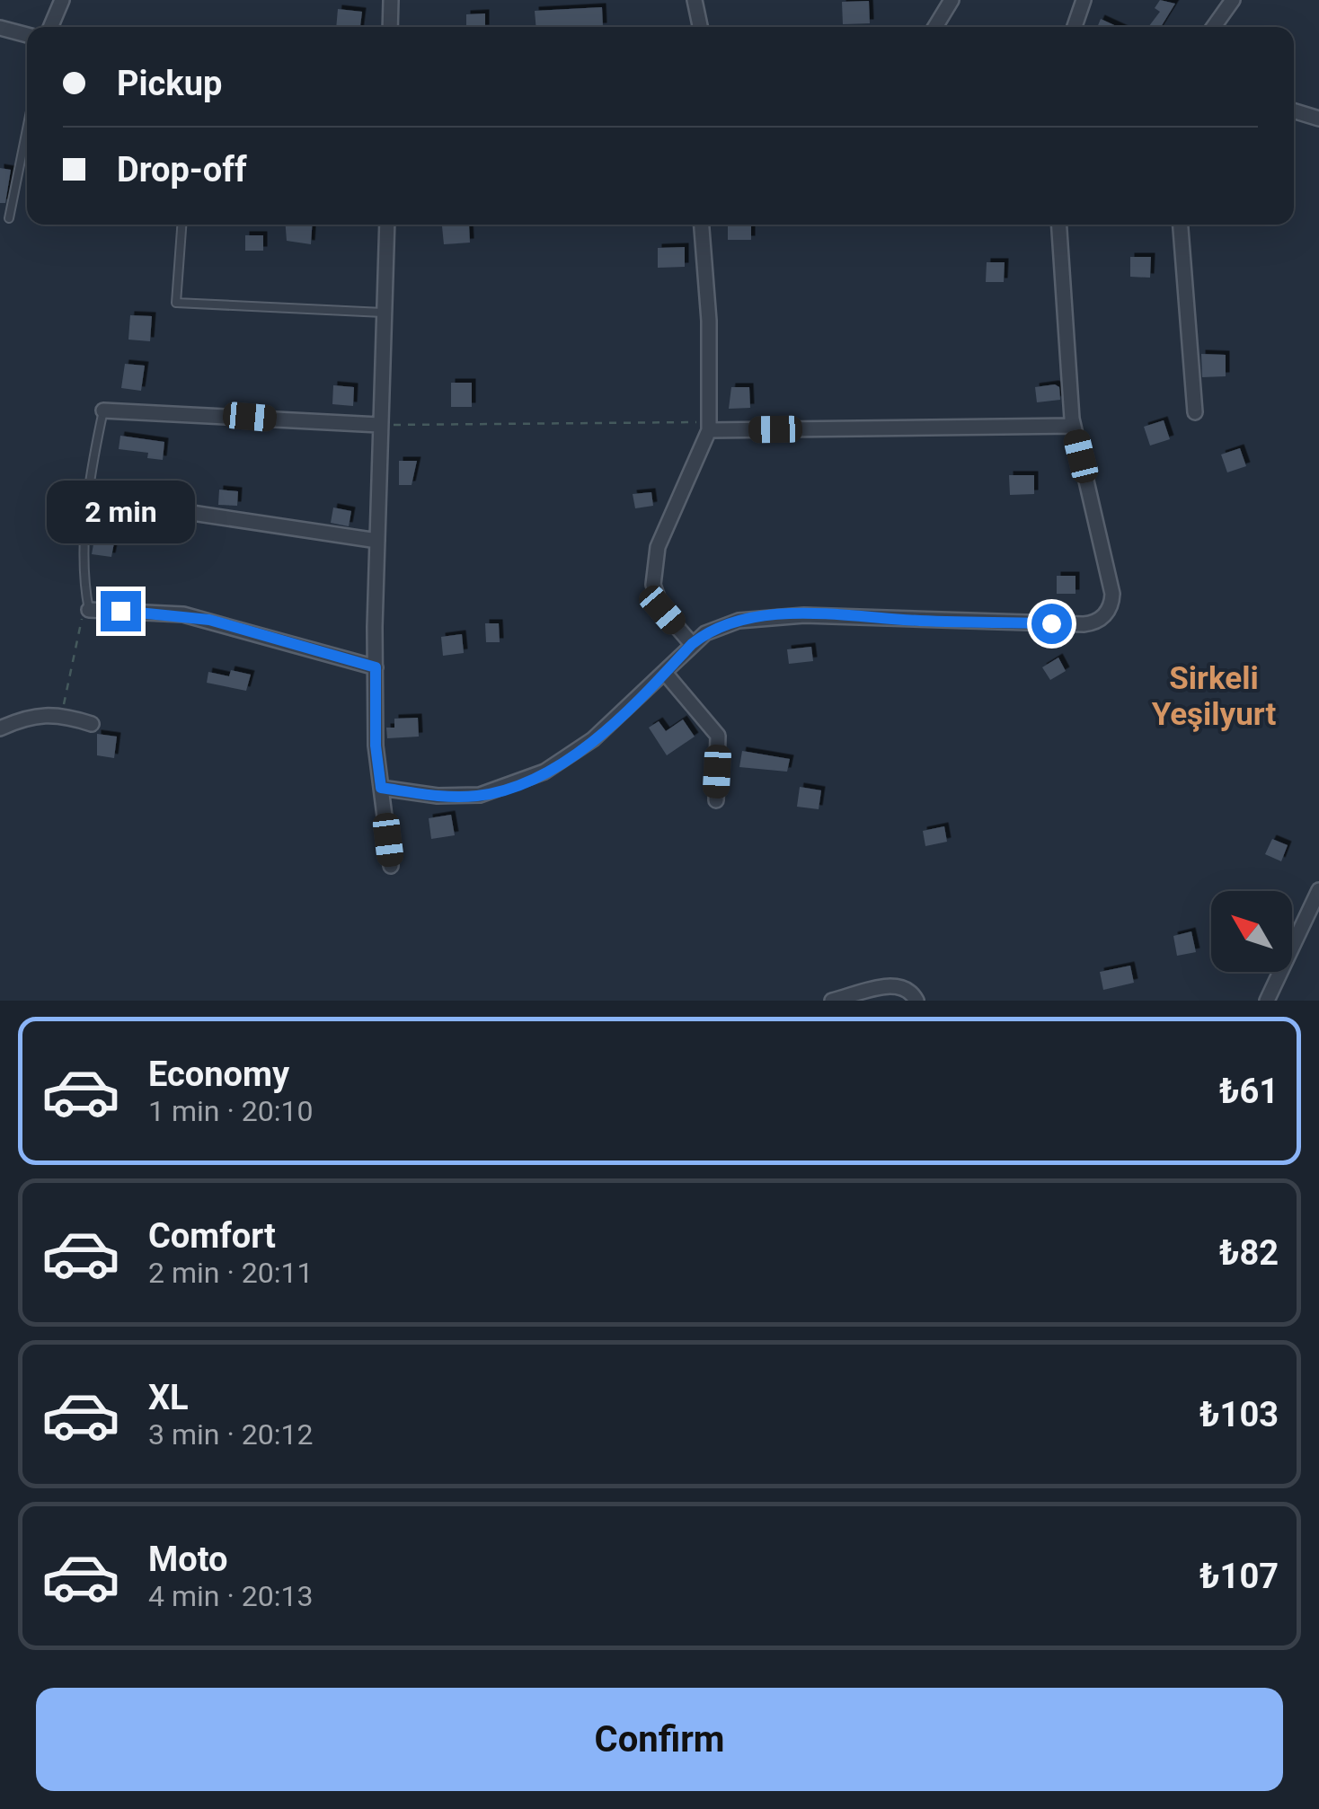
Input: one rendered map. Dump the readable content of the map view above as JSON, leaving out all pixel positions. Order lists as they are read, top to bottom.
{
  "districts": ["Sirkeli Yeşilyurt"],
  "north": "top left",
  "page": {
    "banner": ["Pickup", "Drop-off"],
    "bubble": "2 min",
    "list": [
      {
        "name": "Economy",
        "note": "1 min · 20:10",
        "value": "₺61"
      },
      {
        "name": "Comfort",
        "note": "2 min · 20:11",
        "value": "₺82"
      },
      {
        "name": "XL",
        "note": "3 min · 20:12",
        "value": "₺103"
      },
      {
        "name": "Moto",
        "note": "4 min · 20:13",
        "value": "₺107"
      }
    ],
    "buttons": "Confirm"
  }
}
